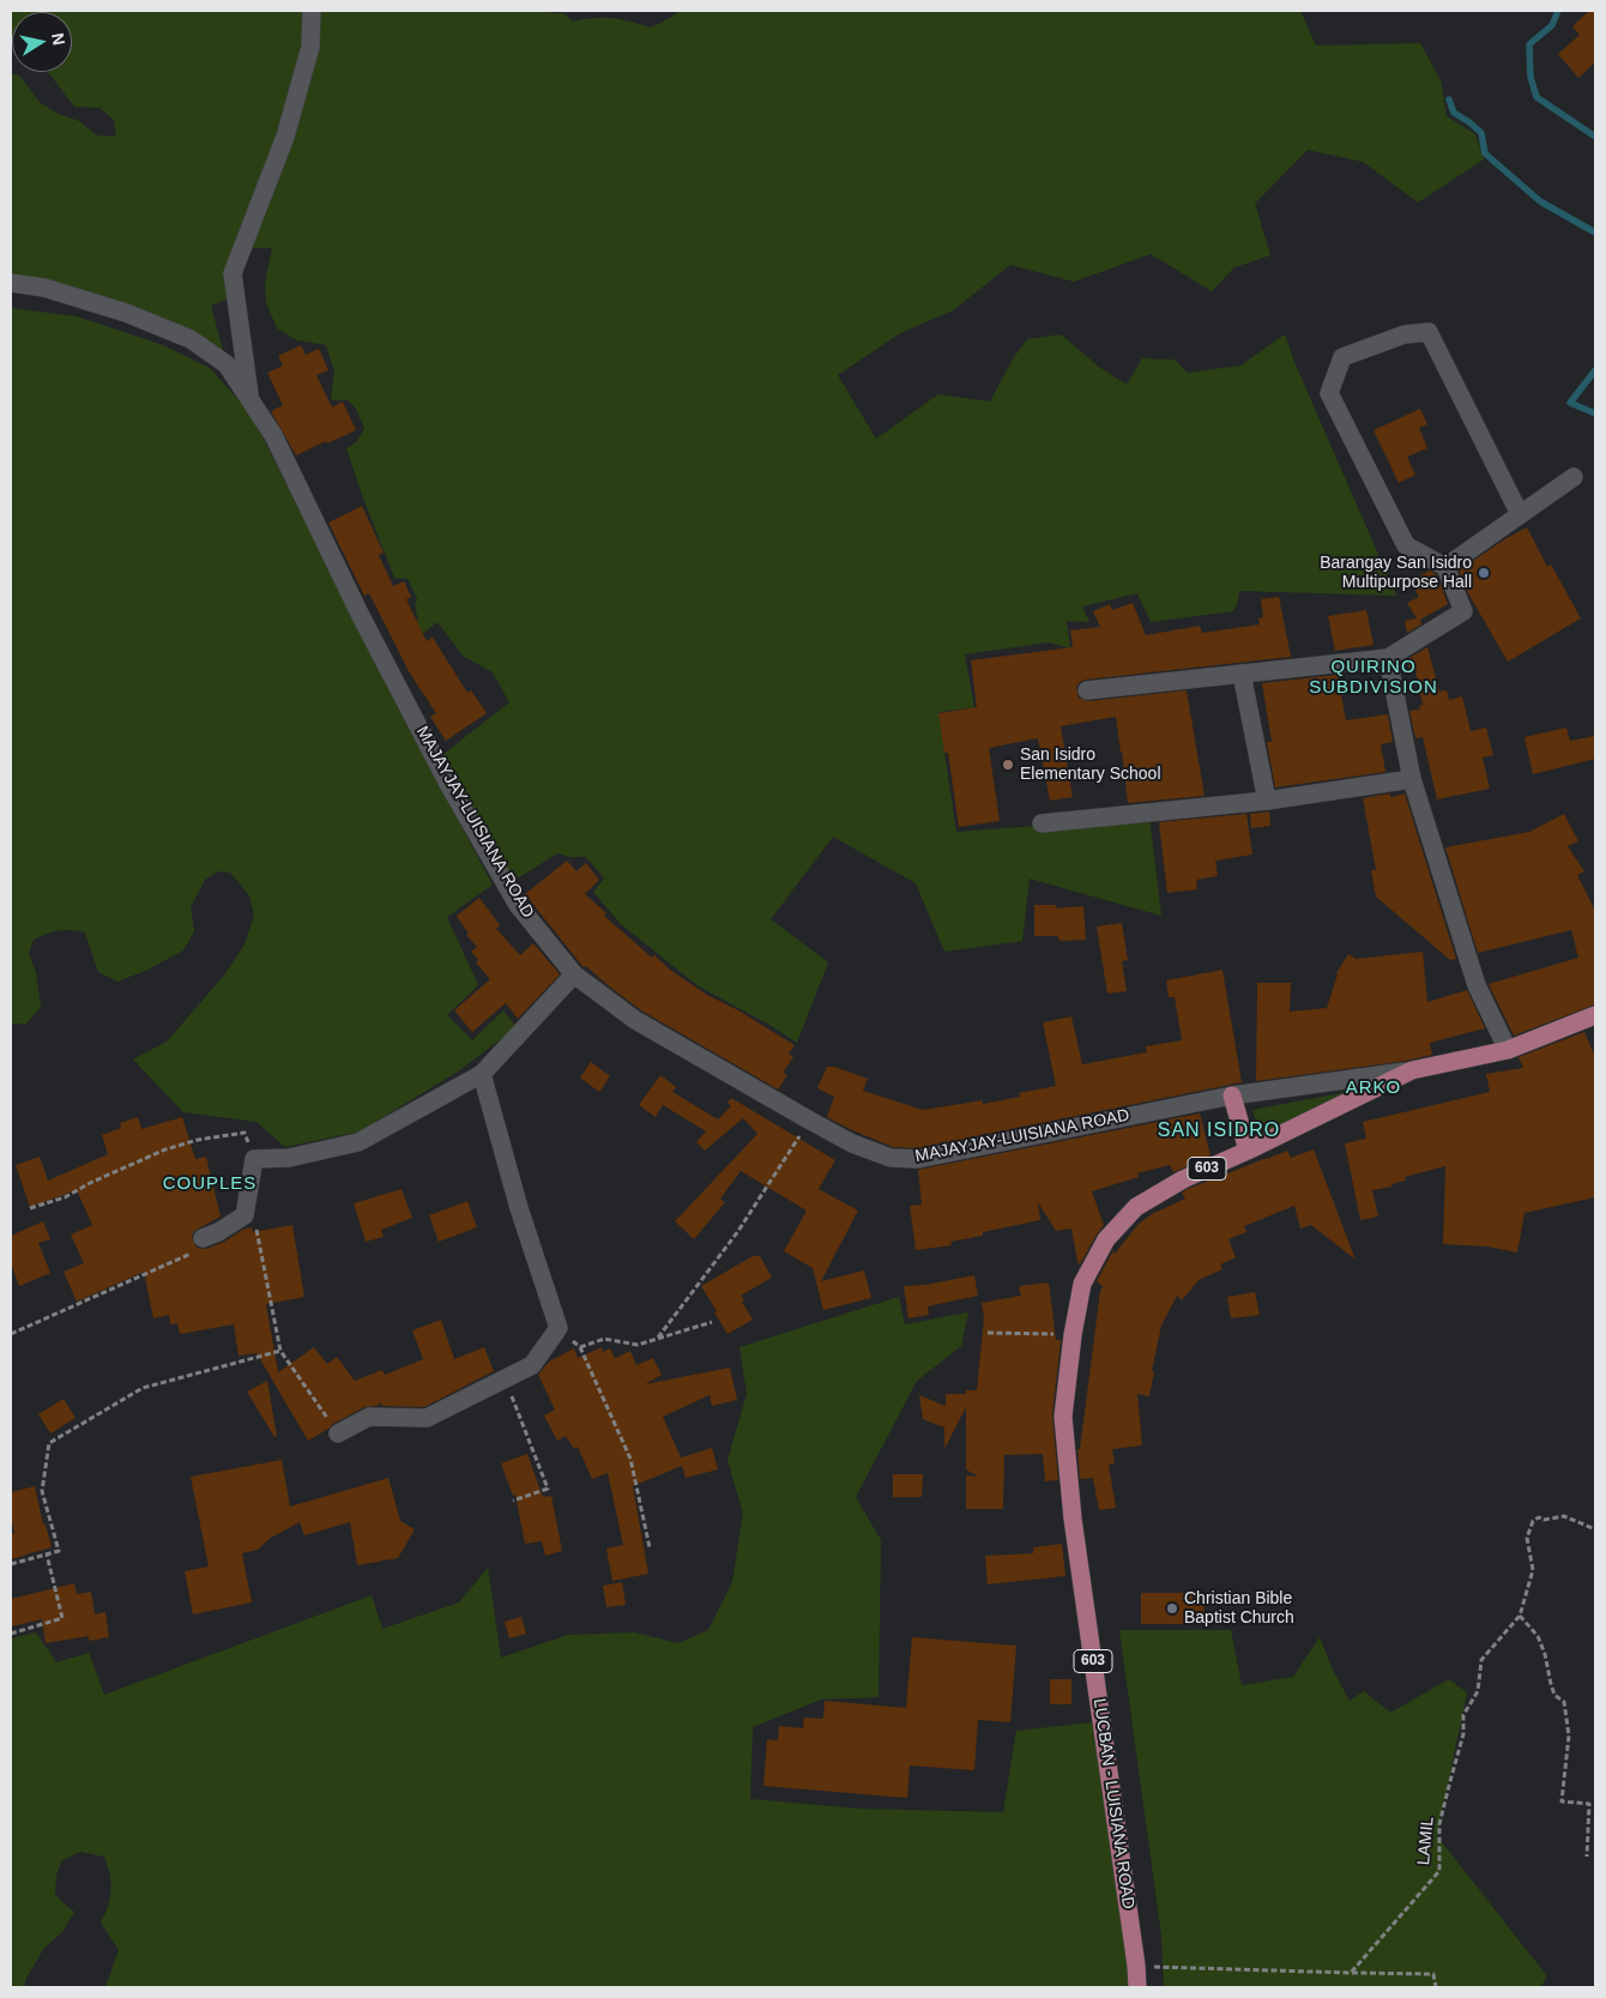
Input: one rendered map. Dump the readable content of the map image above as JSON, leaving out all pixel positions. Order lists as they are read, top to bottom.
{
  "streets": {
    "main road": ["603", "LUCBAN - LUISIANA ROAD"],
    "street": ["MAJAYJAY-LUISIANA ROAD"],
    "path": ["LAMIL"]
  },
  "crossings": [
    ["MAJAYJAY-LUISIANA ROAD", "603"],
    ["603", "LUCBAN - LUISIANA ROAD"]
  ],
  "districts": [
    "QUIRINO SUBDIVISION",
    "ARKO",
    "SAN ISIDRO",
    "COUPLES"
  ],
  "places": ["Barangay San Isidro Multipurpose Hall", "San Isidro Elementary School", "Christian Bible Baptist Church"],
  "north": "right"
}
